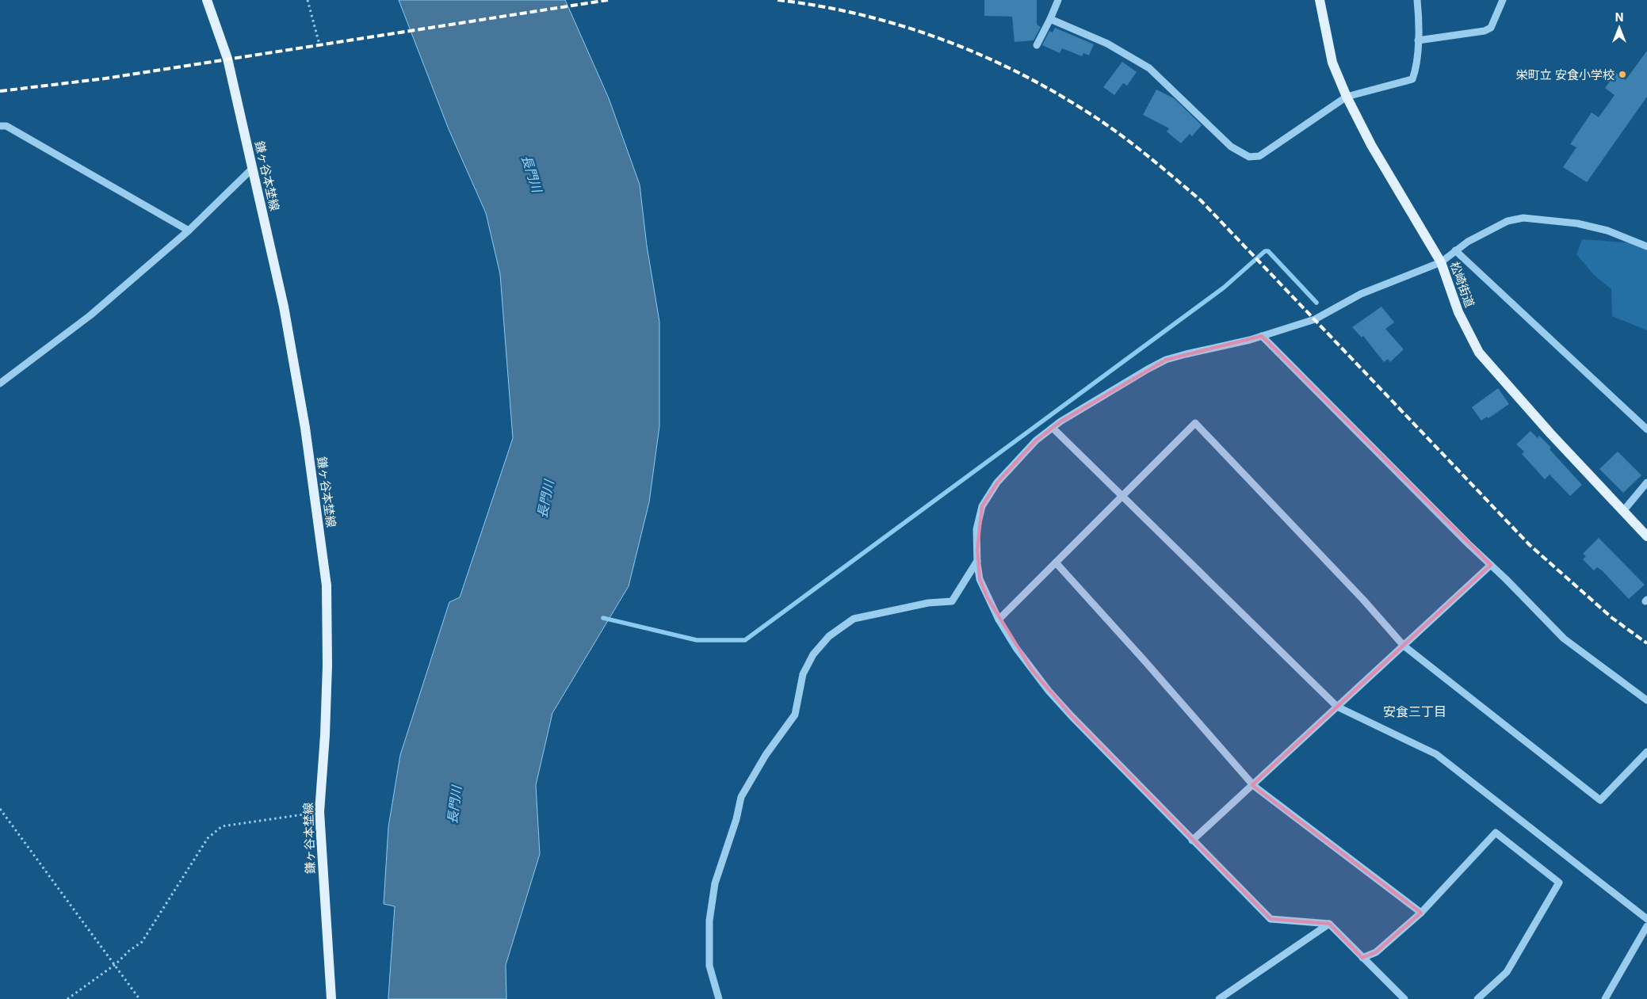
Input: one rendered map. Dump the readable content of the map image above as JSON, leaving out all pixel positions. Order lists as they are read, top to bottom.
{
  "streets": {
    "main road": ["鎌ヶ谷本埜線", "松崎街道"]
  },
  "districts": ["安食三丁目"],
  "water": ["長門川"],
  "places": ["栄町立 安食小学校"],
  "north": "top"
}
